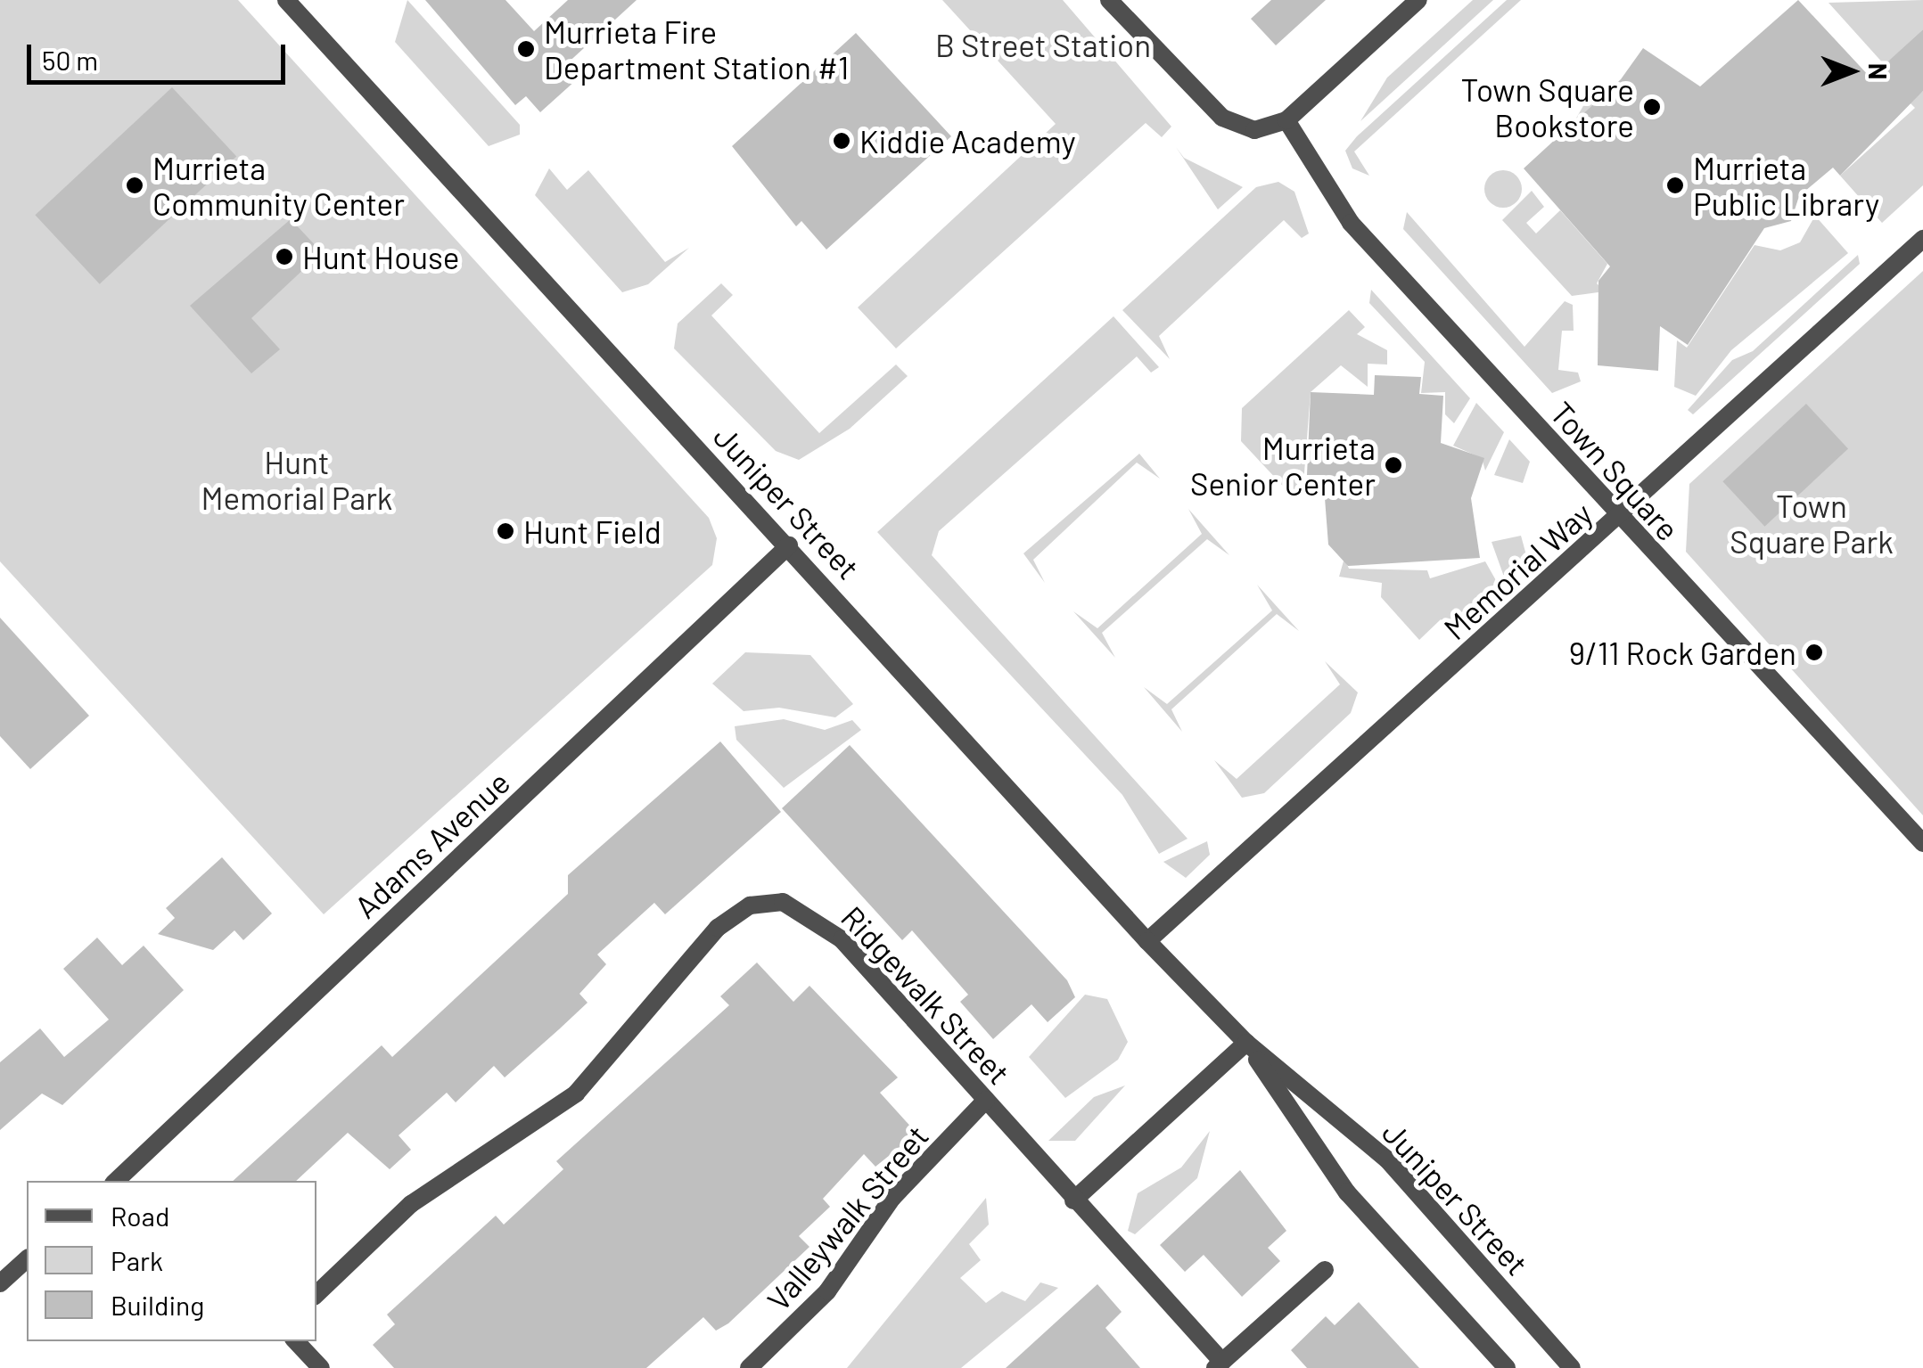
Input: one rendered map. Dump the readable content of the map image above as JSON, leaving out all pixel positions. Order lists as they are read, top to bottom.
{
  "streets": {
    "street": [
      "Town Square",
      "Juniper Street",
      "Memorial Way",
      "Adams Avenue",
      "Ridgewalk Street",
      "Valleywalk Street"
    ]
  },
  "crossings": [
    ["Town Square", "Memorial Way"],
    ["Juniper Street", "Memorial Way"],
    ["Juniper Street", "Adams Avenue"],
    ["Ridgewalk Street", "Valleywalk Street"]
  ],
  "parks": ["B Street Station", "Hunt Memorial Park", "Town Square Park"],
  "places": [
    "Murrieta Fire Department Station #1",
    "Town Square Bookstore",
    "Kiddie Academy",
    "Murrieta Community Center",
    "Murrieta Public Library",
    "Hunt House",
    "Murrieta Senior Center",
    "Hunt Field",
    "9/11 Rock Garden"
  ],
  "legend": ["Road", "Park", "Building"],
  "scale_bar": "50 m",
  "north": "right"
}
